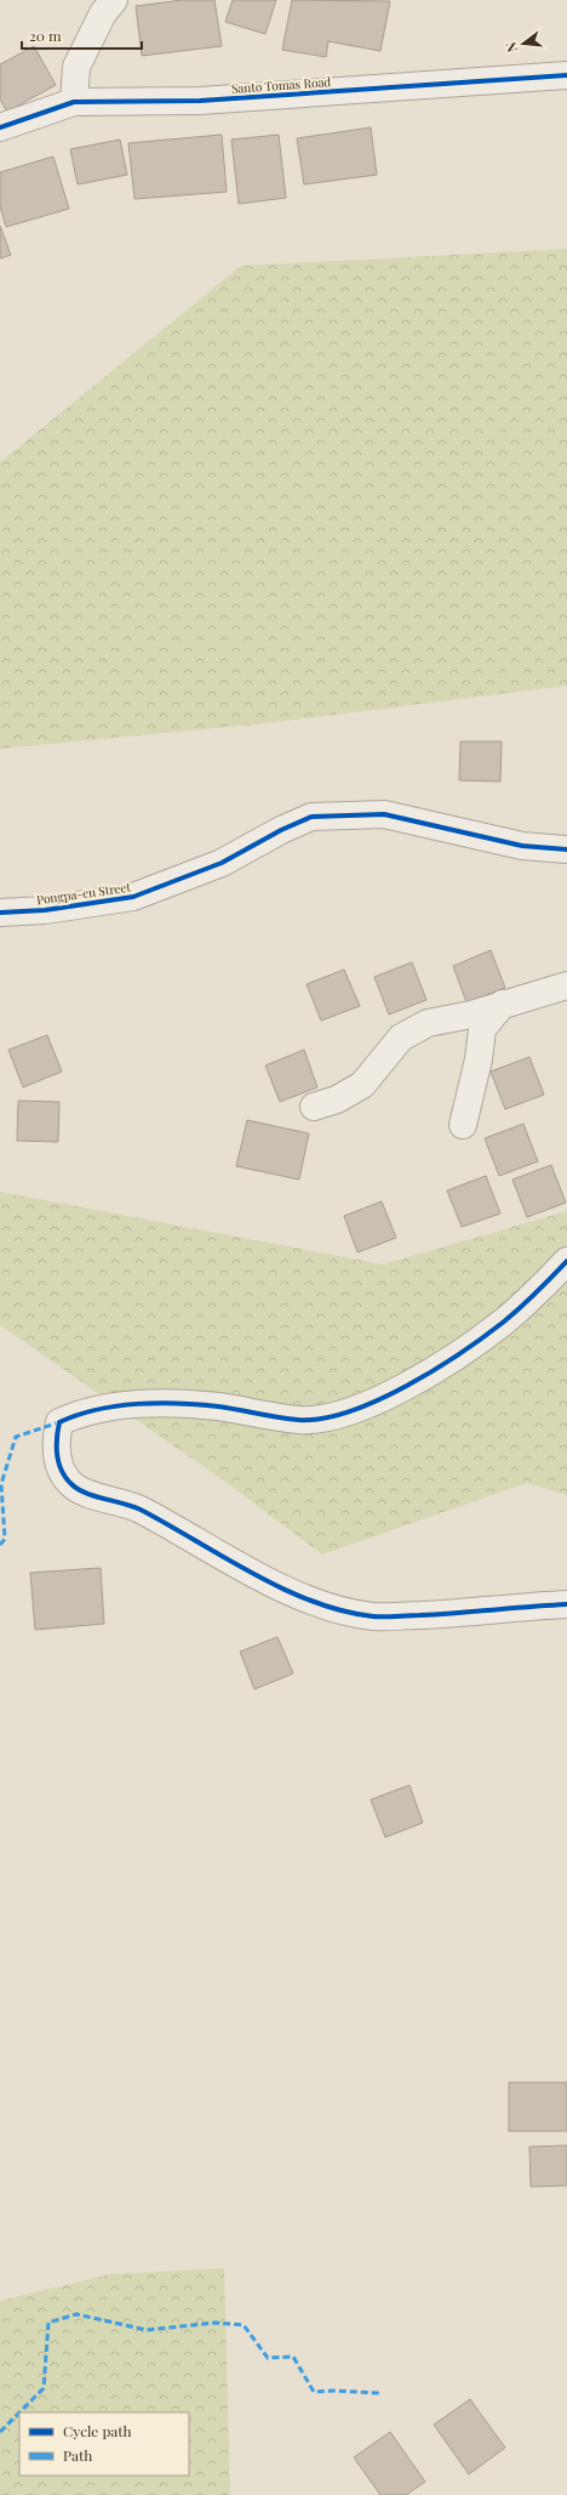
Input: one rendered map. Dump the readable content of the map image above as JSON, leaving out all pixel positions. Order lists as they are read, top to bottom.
{
  "streets": {
    "street": ["Santo Tomas Road", "Pongpa-en Street"]
  },
  "legend": ["Cycle path", "Path"],
  "scale_bar": "20 m",
  "north": "left"
}
